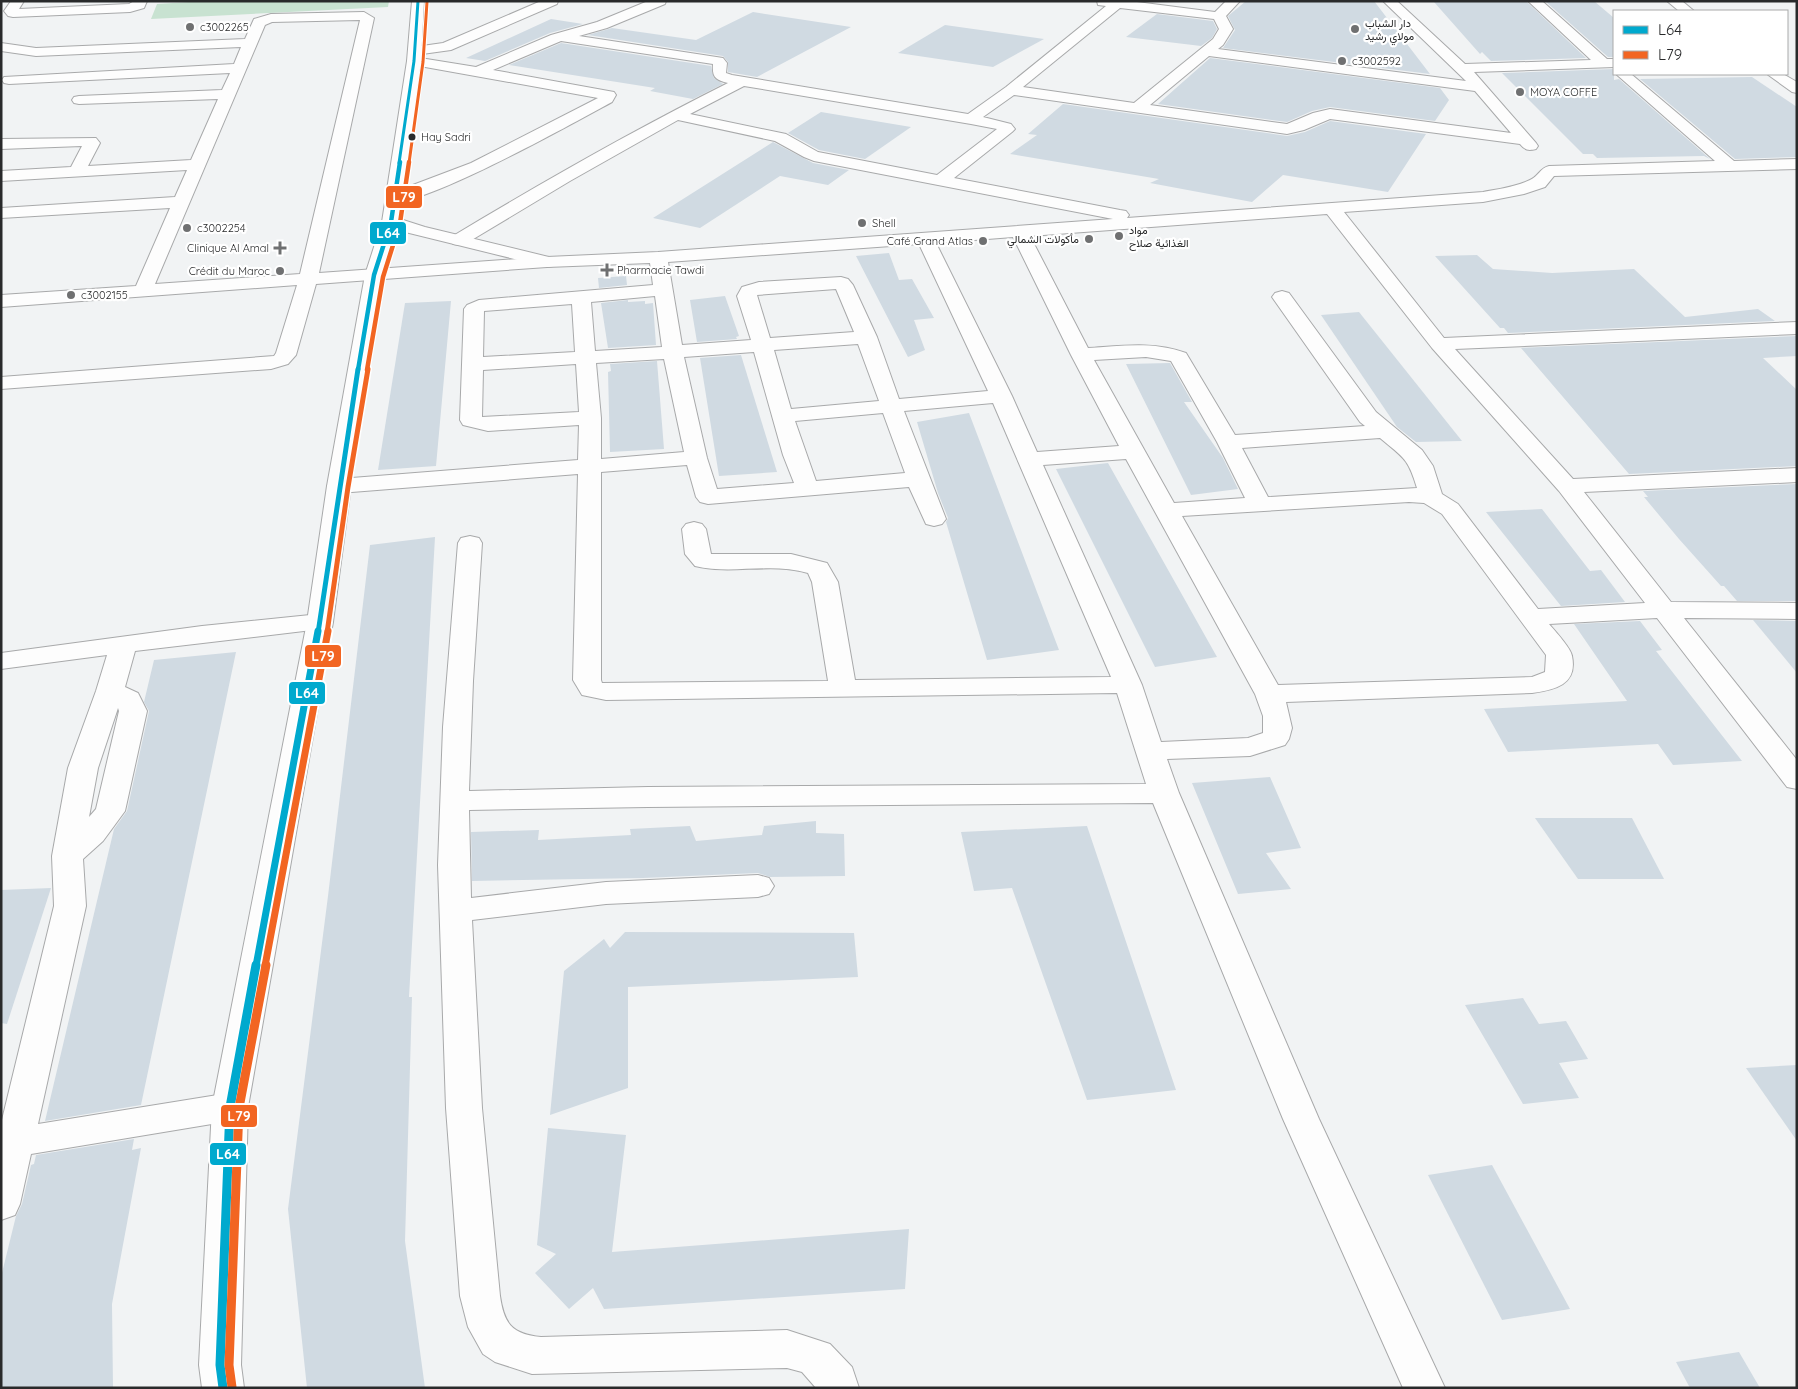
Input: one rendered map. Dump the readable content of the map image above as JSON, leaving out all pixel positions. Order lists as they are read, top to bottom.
{
  "places": {
    "other": [
      "c3002265",
      "دار الشباب مولاي رشيد",
      "c3002592",
      "MOYA COFFE",
      "Hay Sadri",
      "Shell",
      "c3002254",
      "مواد الغذائية صلاح",
      "مأكولات الشمالي",
      "Café Grand Atlas",
      "Crédit du Maroc",
      "c3002155"
    ],
    "health": ["Clinique Al Amal", "Pharmacie Tawdi"]
  },
  "lines": ["transit line L64", "transit line L79"],
  "legend": ["L64", "L79"]
}
